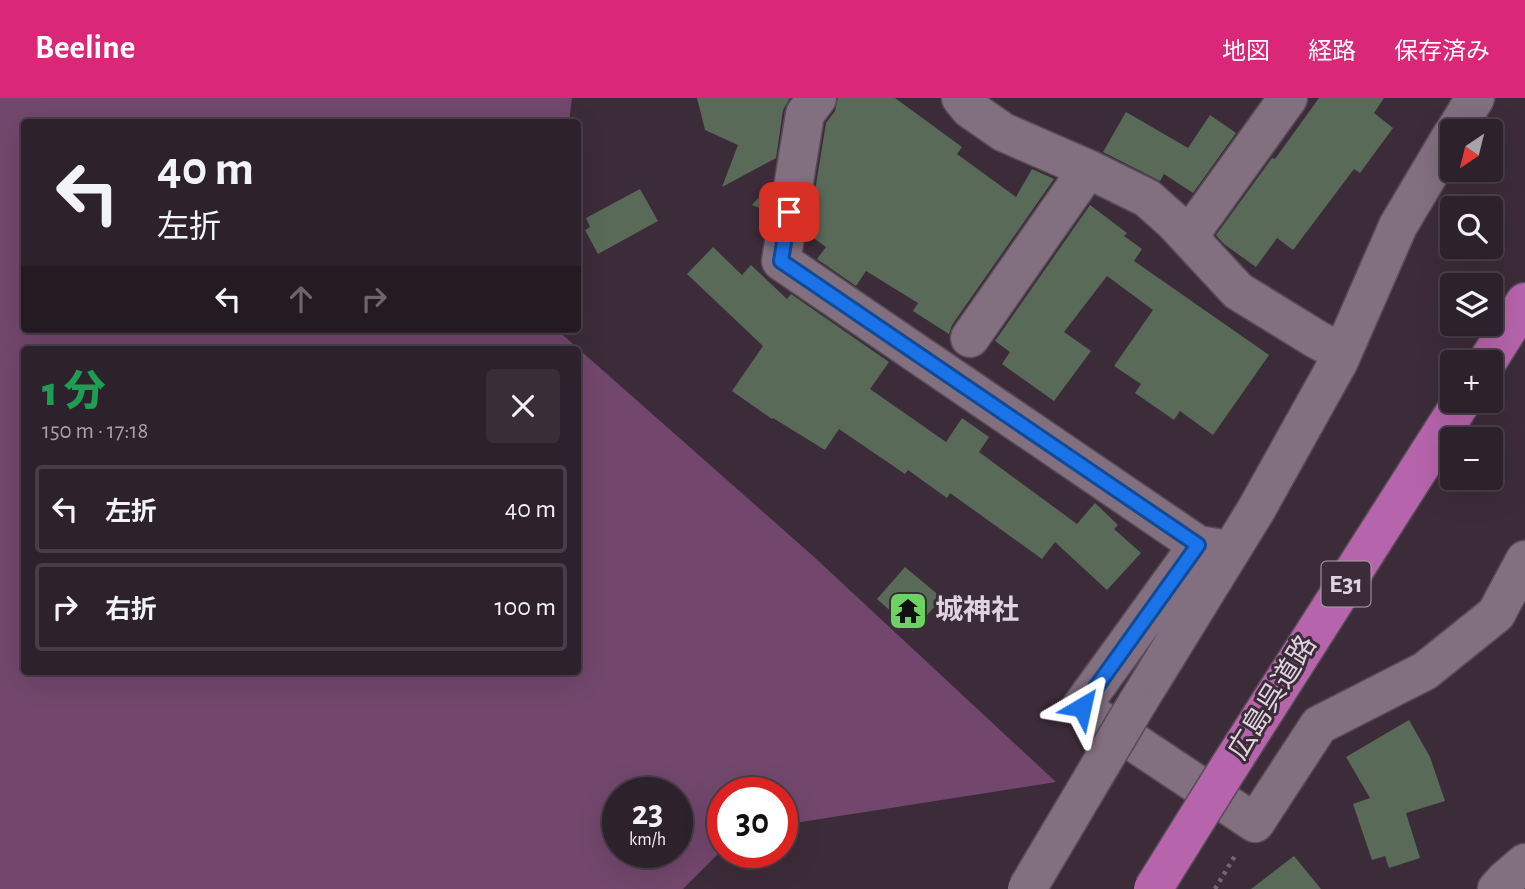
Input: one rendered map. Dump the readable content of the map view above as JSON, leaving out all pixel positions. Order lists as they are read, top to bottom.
{
  "streets": {
    "highway": ["E31", "広島呉道路"]
  },
  "places": {
    "temple": ["城神社"]
  },
  "north": "bottom left",
  "page": {
    "header": "Beeline",
    "nav": ["地図", "経路", "保存済み"],
    "map_buttons": ["+", "−"],
    "turn": ["40 m", "左折"],
    "heading": ["1 分", "150 m · 17:18"],
    "list": [
      {
        "name": "左折",
        "value": "40 m"
      },
      {
        "name": "右折",
        "value": "100 m"
      }
    ],
    "speed": "23 km/h",
    "limit": "30"
  }
}
